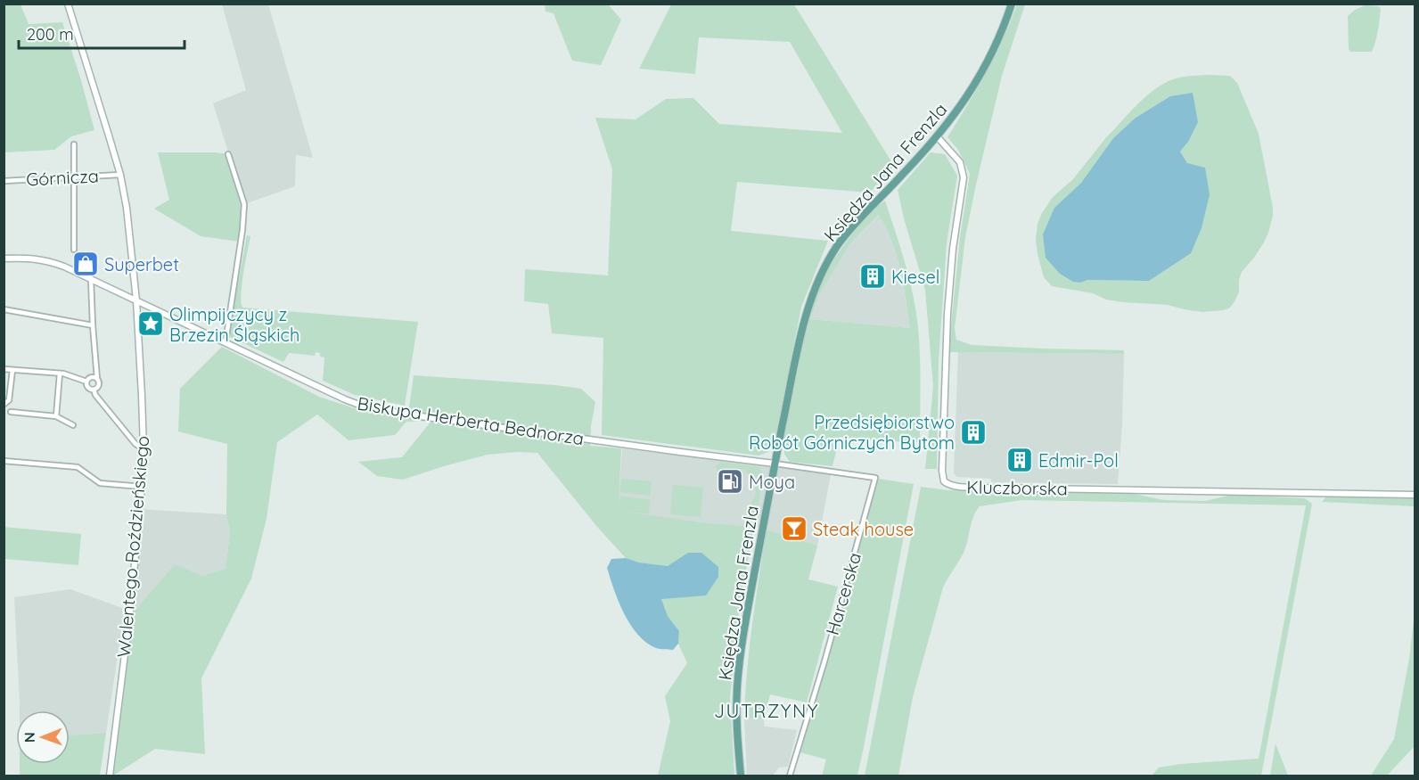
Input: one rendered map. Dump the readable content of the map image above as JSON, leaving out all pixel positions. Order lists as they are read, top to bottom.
{
  "streets": {
    "main road": ["Księdza Jana Frenzla"],
    "street": [
      "Górnicza",
      "Biskupa Herberta Bednorza",
      "Kluczborska",
      "Walentego Roździeńskiego",
      "Harcerska"
    ]
  },
  "crossings": [
    ["Księdza Jana Frenzla", "Biskupa Herberta Bednorza"],
    ["Księdza Jana Frenzla", "Kluczborska"],
    ["Księdza Jana Frenzla", "Harcerska"],
    ["Górnicza", "Walentego Roździeńskiego"],
    ["Biskupa Herberta Bednorza", "Walentego Roździeńskiego"],
    ["Biskupa Herberta Bednorza", "Harcerska"]
  ],
  "districts": ["JUTRZYNY"],
  "places": {
    "shop": ["Superbet"],
    "building": ["Kiesel", "Przedsiębiorstwo Robót Górniczych Bytom", "Edmir-Pol"],
    "place": ["Olimpijczycy z Brzezin Śląskich"],
    "fuel station": ["Moya"],
    "bar": ["Steak house"]
  },
  "scale_bar": "200 m",
  "north": "left"
}
